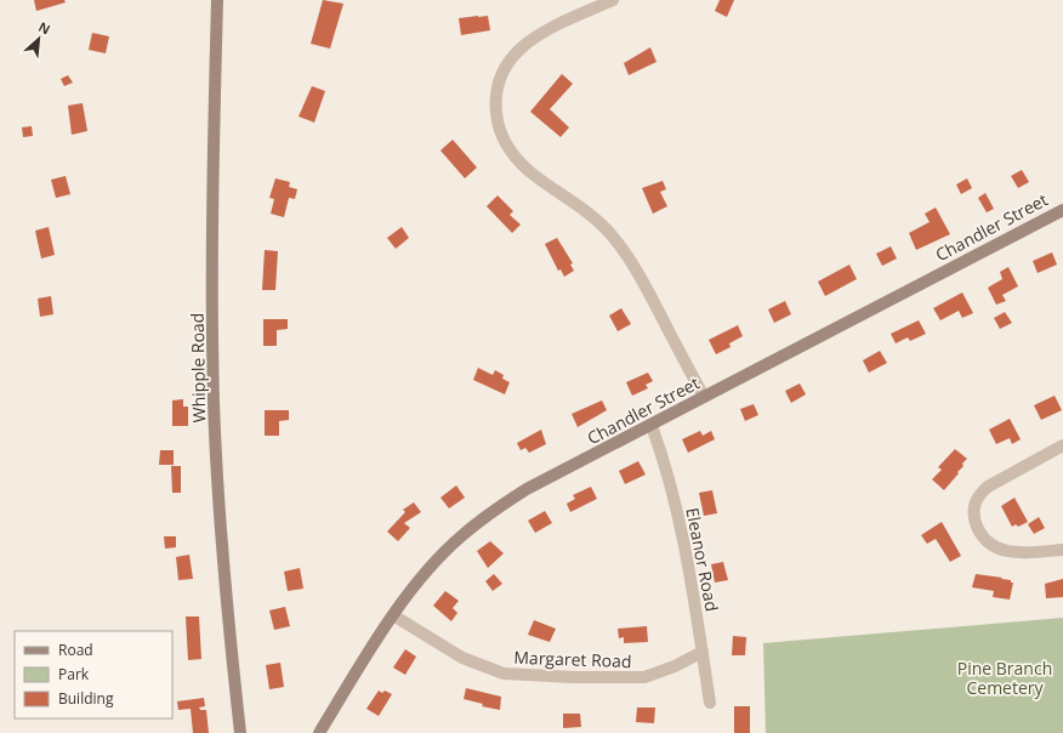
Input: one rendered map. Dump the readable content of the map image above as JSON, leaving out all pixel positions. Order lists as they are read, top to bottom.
{
  "streets": {
    "main road": ["Chandler Street", "Whipple Road"],
    "street": ["Eleanor Road", "Margaret Road"]
  },
  "crossings": [
    ["Chandler Street", "Eleanor Road"],
    ["Chandler Street", "Margaret Road"],
    ["Eleanor Road", "Margaret Road"]
  ],
  "parks": ["Pine Branch Cemetery"],
  "legend": ["Road", "Park", "Building"],
  "north": "top right"
}
